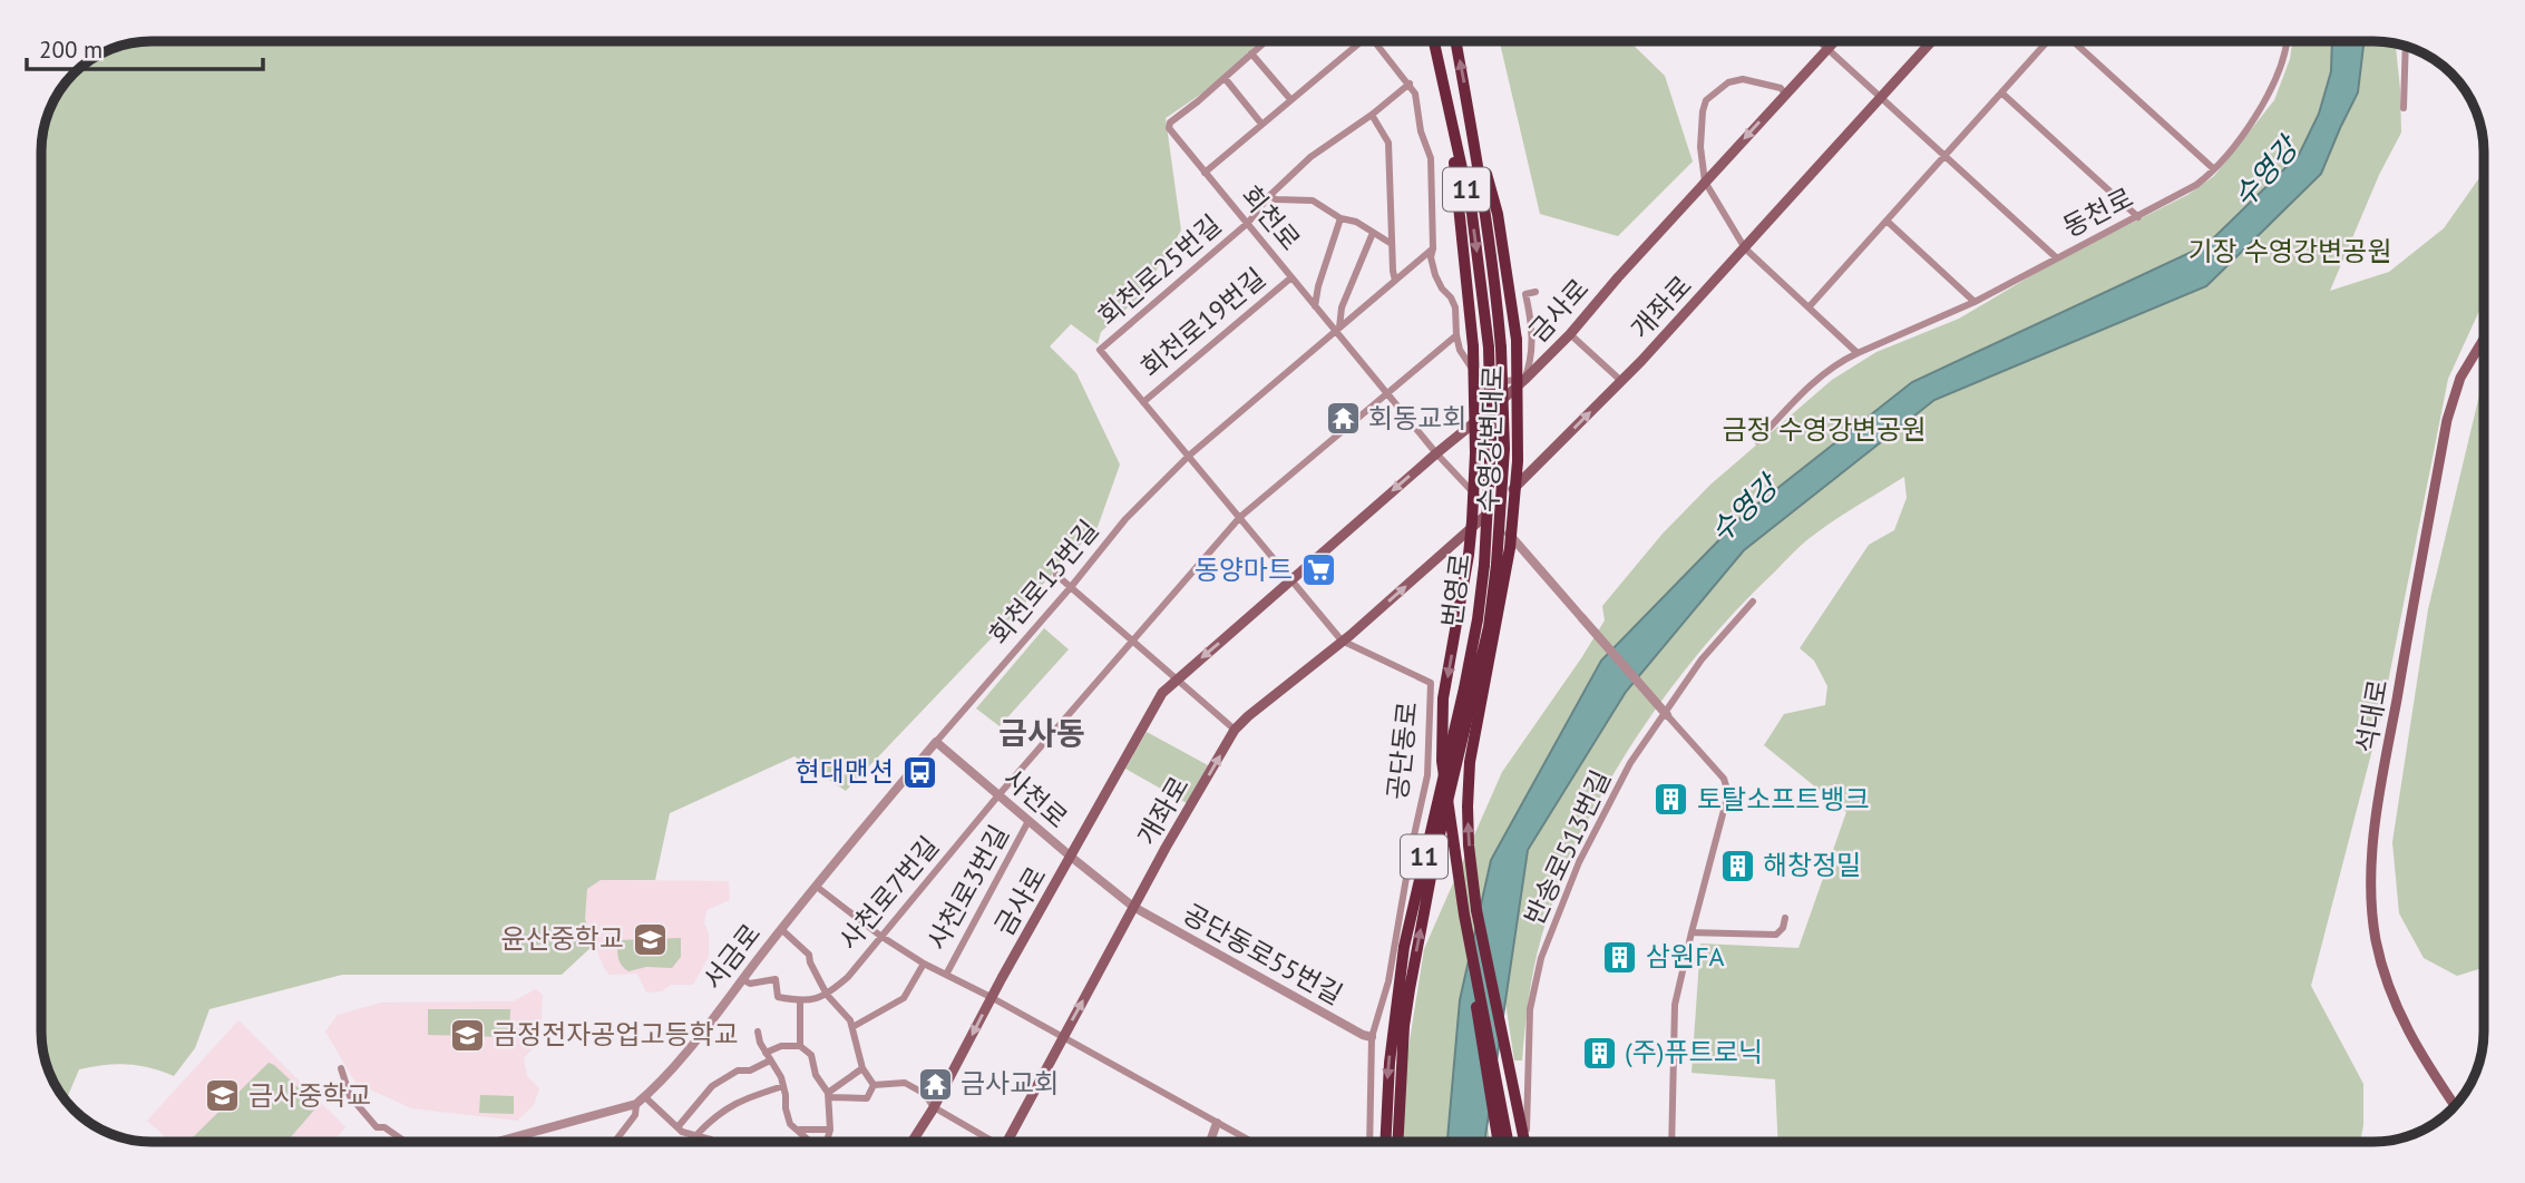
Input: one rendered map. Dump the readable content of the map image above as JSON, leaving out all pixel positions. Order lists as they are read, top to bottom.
{
  "streets": {
    "highway": ["11", "수영강변대로", "번영로"],
    "main road": ["개좌로", "금사로", "석대로"],
    "street": [
      "동천로",
      "회천로",
      "회천로25번길",
      "회천로19번길",
      "회천로13번길",
      "공단동로",
      "사천로",
      "반송로513번길",
      "사천로3번길",
      "사천로7번길",
      "공단동로55번길",
      "서금로"
    ]
  },
  "crossings": [
    ["회천로", "회천로25번길"],
    ["회천로", "개좌로"],
    ["회천로", "금사로"],
    ["회천로", "회천로19번길"],
    ["회천로", "회천로13번길"],
    ["회천로", "사천로7번길"],
    ["회천로25번길", "회천로19번길"],
    ["개좌로", "금사로"],
    ["개좌로", "공단동로"],
    ["개좌로", "사천로"],
    ["개좌로", "공단동로55번길"],
    ["금사로", "사천로"],
    ["수영강변대로", "번영로"],
    ["회천로13번길", "사천로"],
    ["회천로13번길", "서금로"],
    ["공단동로", "공단동로55번길"],
    ["사천로", "사천로3번길"],
    ["사천로", "사천로7번길"],
    ["사천로", "공단동로55번길"],
    ["사천로", "서금로"]
  ],
  "one_way": ["개좌로", "금사로"],
  "districts": ["금사동"],
  "water": ["수영강"],
  "parks": ["기장 수영강변공원", "금정 수영강변공원"],
  "places": {
    "temple": ["회동교회", "금사교회"],
    "supermarket": ["동양마트"],
    "bus stop": ["현대맨션"],
    "building": [
      "토탈소프트뱅크",
      "해창정밀",
      "삼원FA",
      "(주)퓨트로닉"
    ],
    "school or university": ["윤산중학교", "금정전자공업고등학교", "금사중학교"]
  },
  "scale_bar": "200 m"
}
